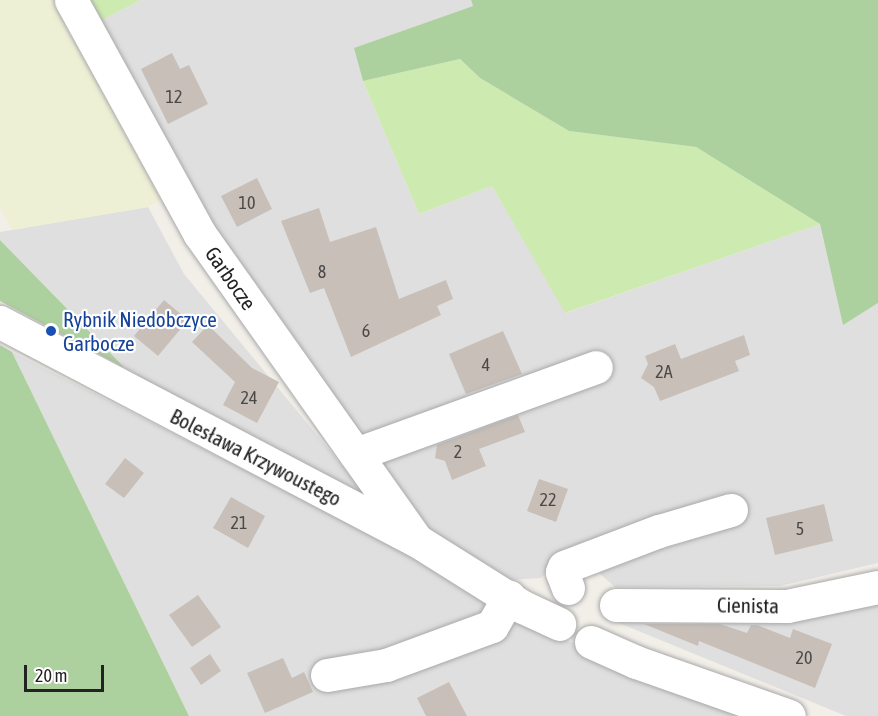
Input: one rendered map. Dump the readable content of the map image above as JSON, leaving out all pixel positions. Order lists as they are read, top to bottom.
{
  "streets": {
    "street": ["Garbocze", "Bolesława Krzywoustego", "Cienista"]
  },
  "crossings": [
    ["Garbocze", "Bolesława Krzywoustego"],
    ["Bolesława Krzywoustego", "Cienista"]
  ],
  "places": ["Rybnik Niedobczyce Garbocze"],
  "house_numbers": [
    "12",
    "10",
    "8",
    "6",
    "4",
    "2A",
    "24",
    "2",
    "22",
    "21",
    "5",
    "20"
  ],
  "scale_bar": "20 m"
}
